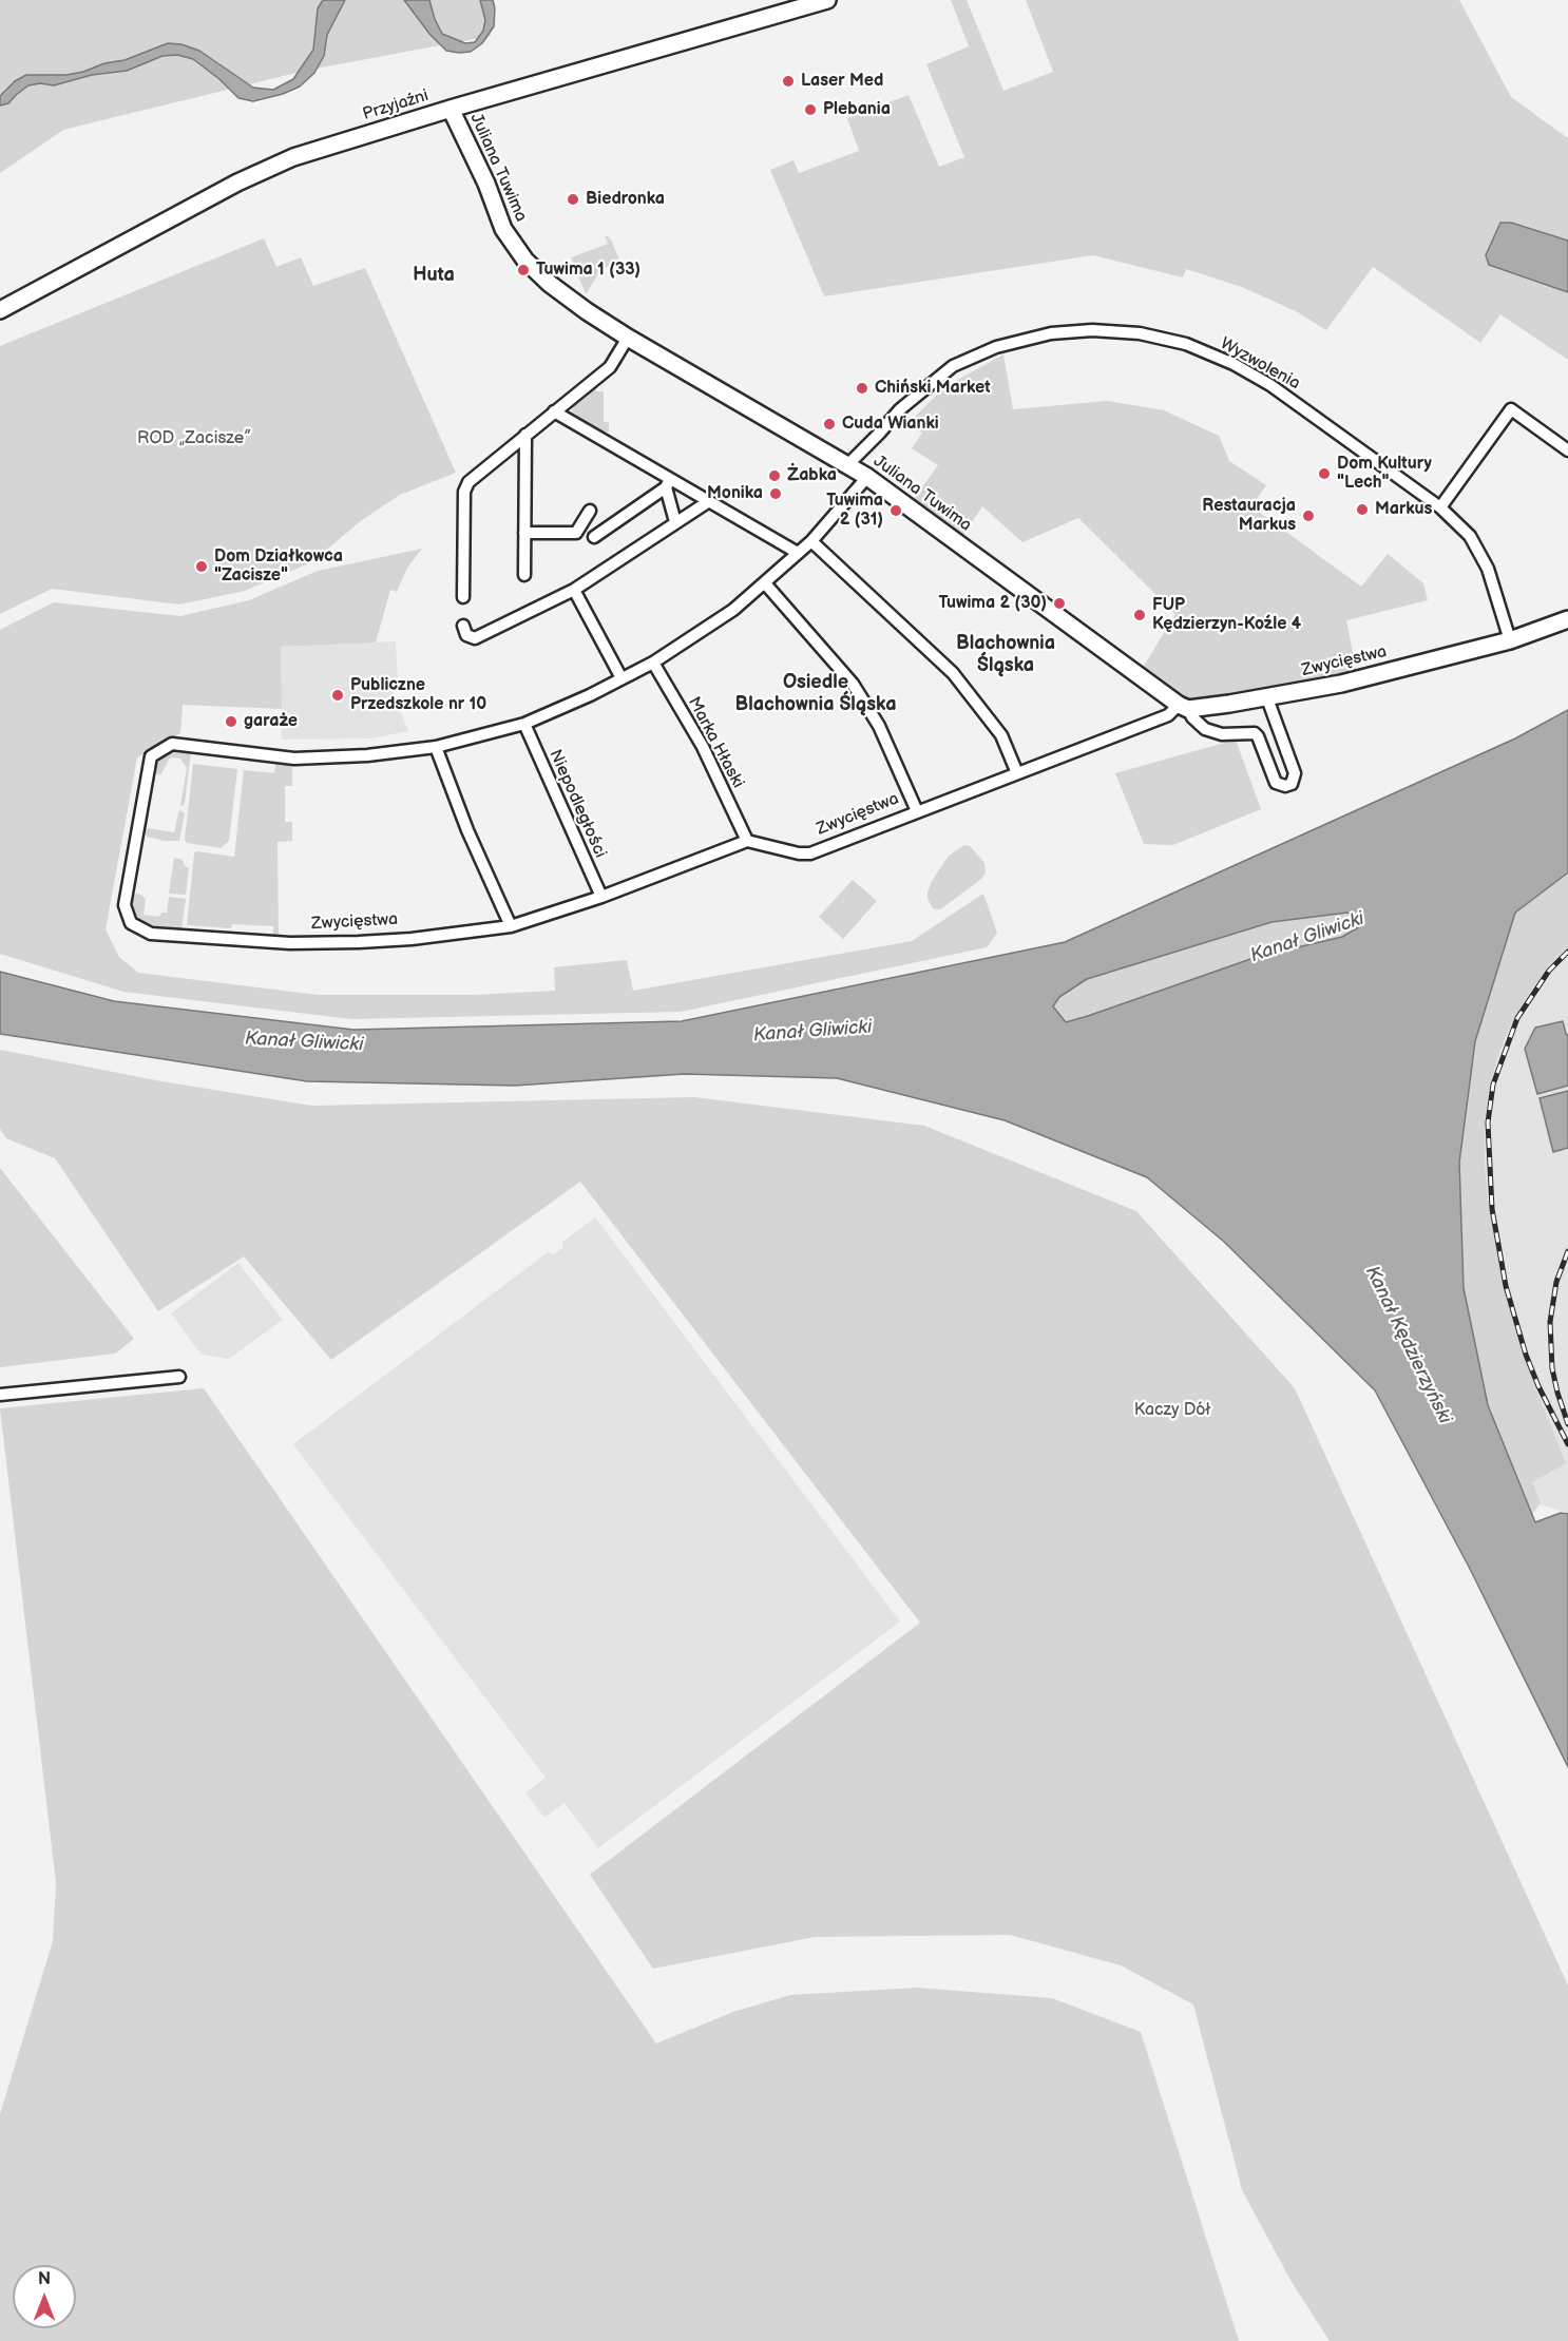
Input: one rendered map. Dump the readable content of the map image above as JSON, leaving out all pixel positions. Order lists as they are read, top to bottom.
{
  "streets": {
    "street": [
      "Przyjaźni",
      "Juliana Tuwima",
      "Wyzwolenia",
      "Zwycięstwa",
      "Marka Hłaski",
      "Niepodległości"
    ]
  },
  "crossings": [
    ["Przyjaźni", "Juliana Tuwima"],
    ["Juliana Tuwima", "Wyzwolenia"],
    ["Juliana Tuwima", "Zwycięstwa"],
    ["Wyzwolenia", "Zwycięstwa"],
    ["Zwycięstwa", "Marka Hłaski"],
    ["Zwycięstwa", "Niepodległości"]
  ],
  "districts": ["Huta", "Blachownia Śląska", "Osiedle Blachownia Śląska"],
  "water": ["Kanał Gliwicki", "Kanał Kędzierzyński"],
  "parks": ["ROD „Zacisze”", "Kaczy Dół"],
  "places": [
    "Laser Med",
    "Plebania",
    "Biedronka",
    "Tuwima 1 (33)",
    "Chiński Market",
    "Cuda Wianki",
    "Dom Kultury \"Lech\"",
    "Żabka",
    "Monika",
    "Markus",
    "Tuwima 2 (31)",
    "Restauracja Markus",
    "Dom Działkowca \"Zacisze\"",
    "Tuwima 2 (30)",
    "FUP Kędzierzyn-Koźle 4",
    "Publiczne Przedszkole nr 10",
    "garaże"
  ],
  "north": "top"
}
